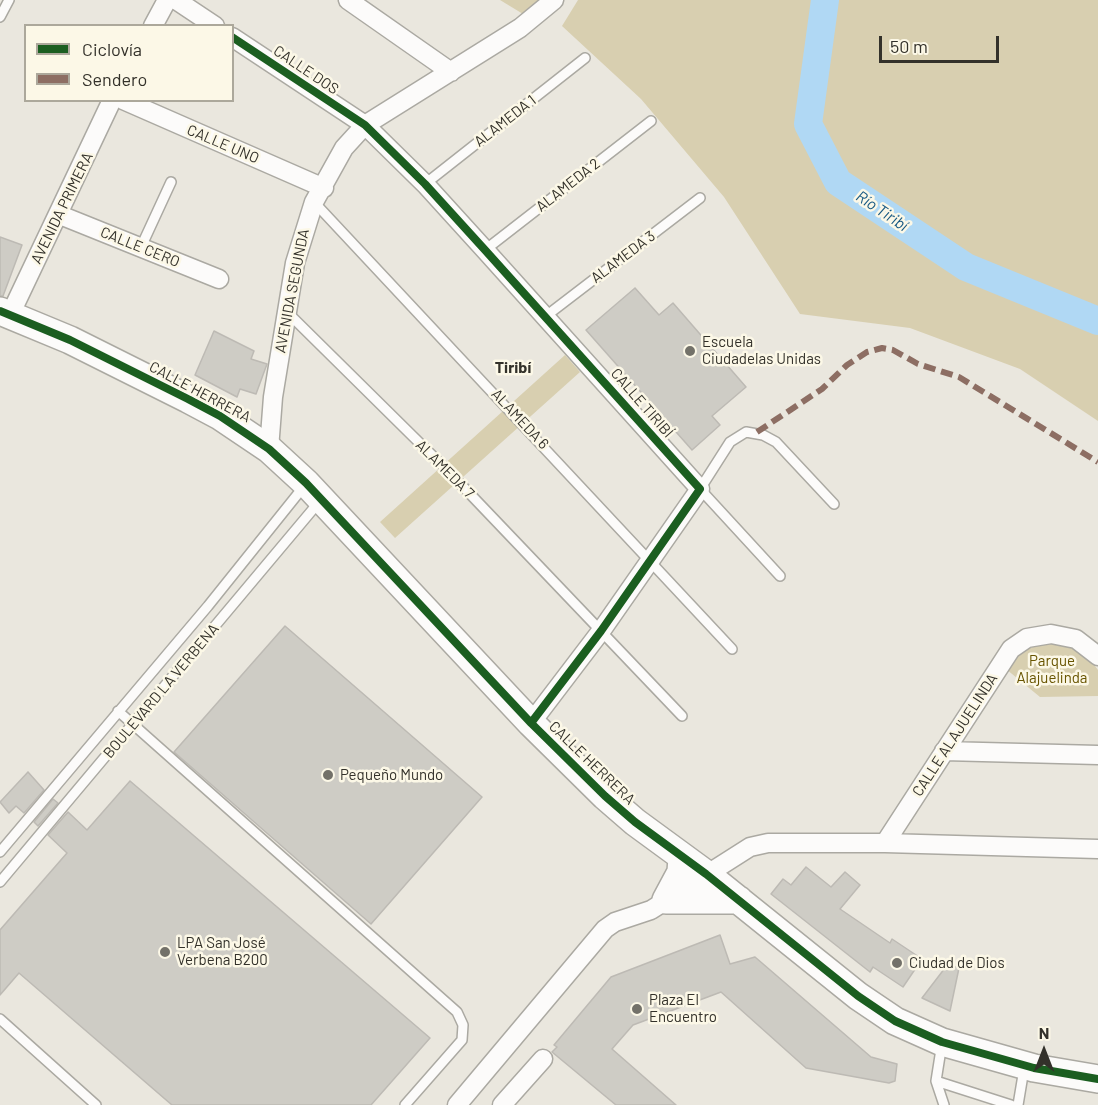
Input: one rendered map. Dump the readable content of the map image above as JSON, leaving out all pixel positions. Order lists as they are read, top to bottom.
{
  "streets": {
    "street": [
      "CALLE DOS",
      "CALLE UNO",
      "AVENIDA PRIMERA",
      "CALLE CERO",
      "AVENIDA SEGUNDA",
      "CALLE HERRERA",
      "CALLE TIRIBÍ",
      "CALLE ALAJUELINDA"
    ],
    "lane": [
      "ALAMEDA 1",
      "ALAMEDA 2",
      "ALAMEDA 3",
      "ALAMEDA 6",
      "ALAMEDA 7",
      "BOULEVARD LA VERBENA"
    ]
  },
  "crossings": [
    ["CALLE DOS", "AVENIDA SEGUNDA"],
    ["CALLE DOS", "CALLE TIRIBÍ"],
    ["ALAMEDA 1", "CALLE TIRIBÍ"],
    ["CALLE UNO", "AVENIDA SEGUNDA"],
    ["CALLE UNO", "ALAMEDA 6"],
    ["ALAMEDA 2", "CALLE TIRIBÍ"],
    ["AVENIDA PRIMERA", "CALLE CERO"],
    ["AVENIDA PRIMERA", "CALLE HERRERA"],
    ["ALAMEDA 3", "CALLE TIRIBÍ"],
    ["AVENIDA SEGUNDA", "CALLE HERRERA"],
    ["AVENIDA SEGUNDA", "CALLE TIRIBÍ"],
    ["AVENIDA SEGUNDA", "ALAMEDA 6"],
    ["AVENIDA SEGUNDA", "ALAMEDA 7"],
    ["CALLE HERRERA", "BOULEVARD LA VERBENA"]
  ],
  "districts": ["Tiribí"],
  "water": ["Río Tiribí"],
  "parks": ["Parque Alajuelinda"],
  "places": [
    "Escuela Ciudadelas Unidas",
    "Pequeño Mundo",
    "LPA San José Verbena B200",
    "Ciudad de Dios",
    "Plaza El Encuentro"
  ],
  "legend": ["Ciclovía", "Sendero"],
  "scale_bar": "50 m",
  "north": "top"
}
